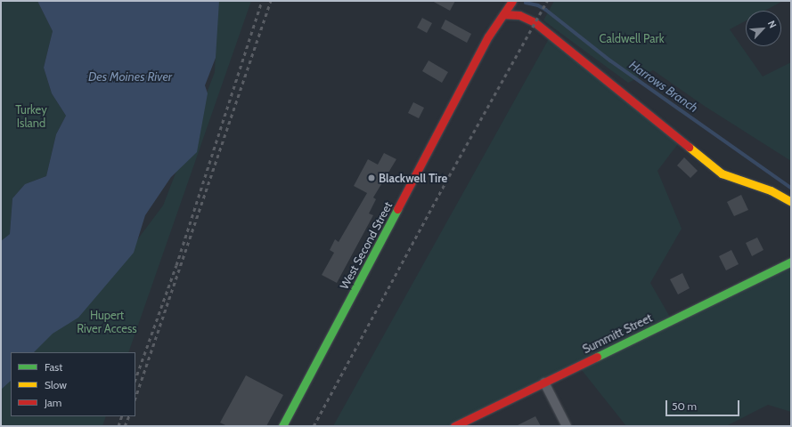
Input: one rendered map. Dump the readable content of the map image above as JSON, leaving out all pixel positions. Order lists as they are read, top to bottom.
{
  "streets": {
    "street": ["West Second Street", "Summitt Street"]
  },
  "water": ["Des Moines River", "Harrows Branch"],
  "parks": ["Caldwell Park", "Turkey Island", "Hupert River Access"],
  "places": ["Blackwell Tire"],
  "legend": ["Fast", "Slow", "Jam"],
  "scale_bar": "50 m",
  "north": "top right"
}
